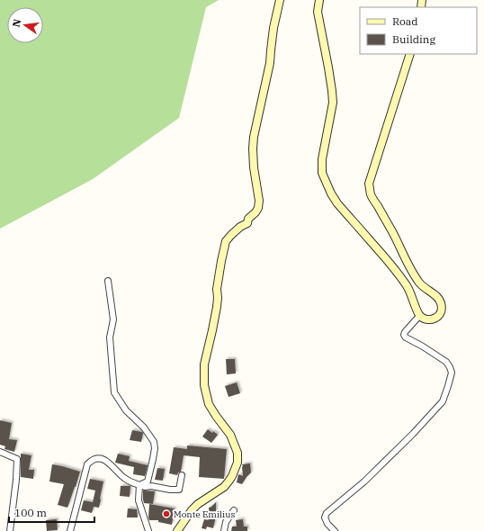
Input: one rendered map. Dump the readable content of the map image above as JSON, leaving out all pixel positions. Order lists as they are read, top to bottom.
{
  "places": ["Monte Emilius"],
  "legend": ["Road", "Building"],
  "scale_bar": "100 m",
  "north": "left"
}
